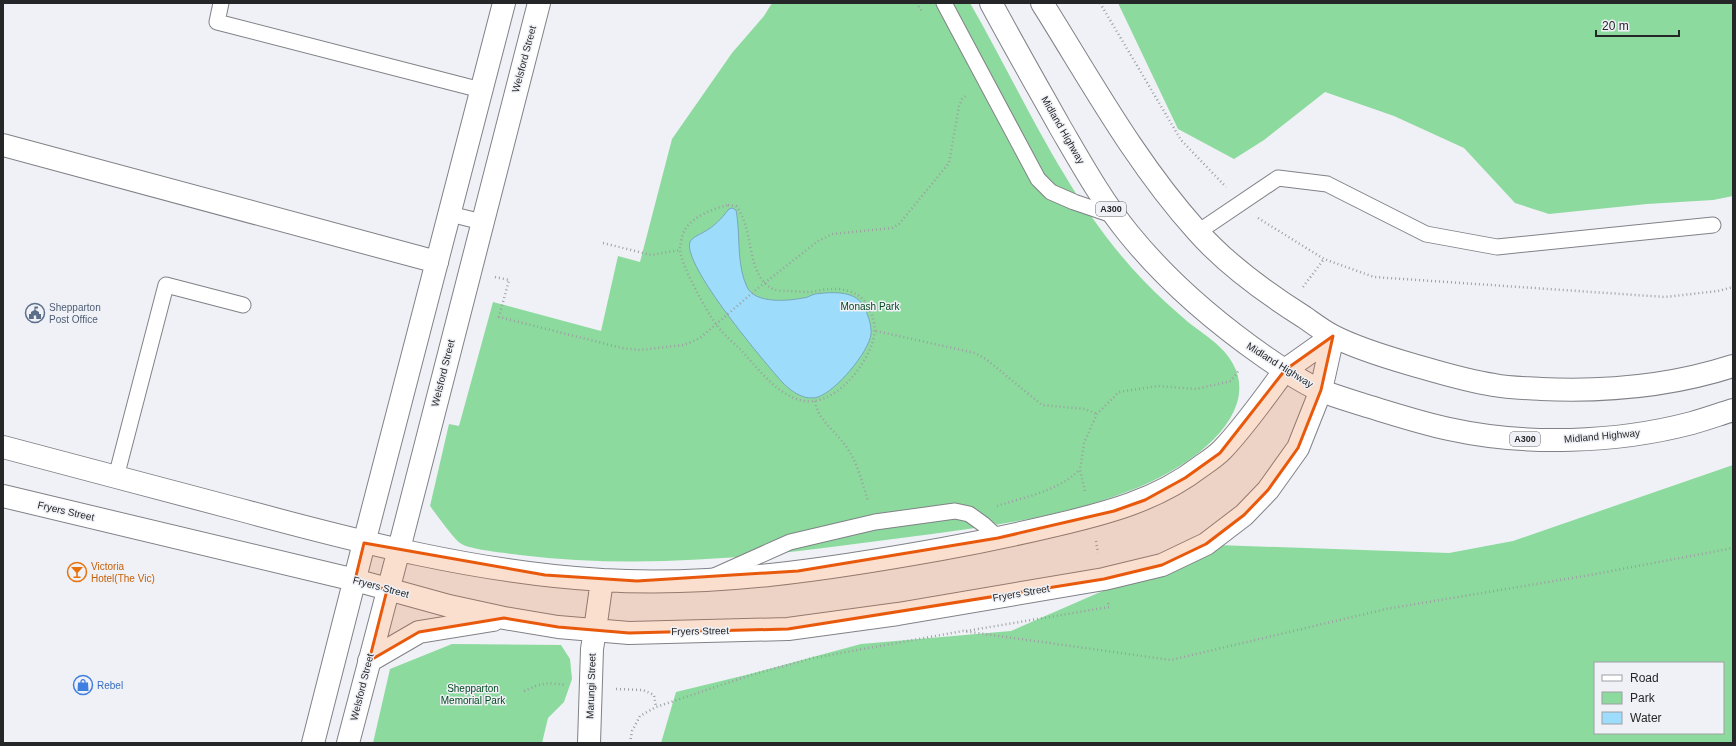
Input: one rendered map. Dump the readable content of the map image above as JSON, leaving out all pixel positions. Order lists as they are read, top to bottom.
{
  "streets": {
    "main road": [
      "Welsford Street",
      "Midland Highway",
      "A300",
      "Fryers Street",
      "Marungi Street"
    ]
  },
  "crossings": [
    ["Welsford Street", "Fryers Street"],
    ["Midland Highway", "Fryers Street"],
    ["Fryers Street", "Marungi Street"]
  ],
  "parks": ["Monash Park", "Shepparton Memorial Park"],
  "places": {
    "public building": ["Shepparton Post Office"],
    "bar": ["Victoria Hotel(The Vic)"],
    "shop": ["Rebel"]
  },
  "legend": ["Road", "Park", "Water"],
  "scale_bar": "20 m"
}
